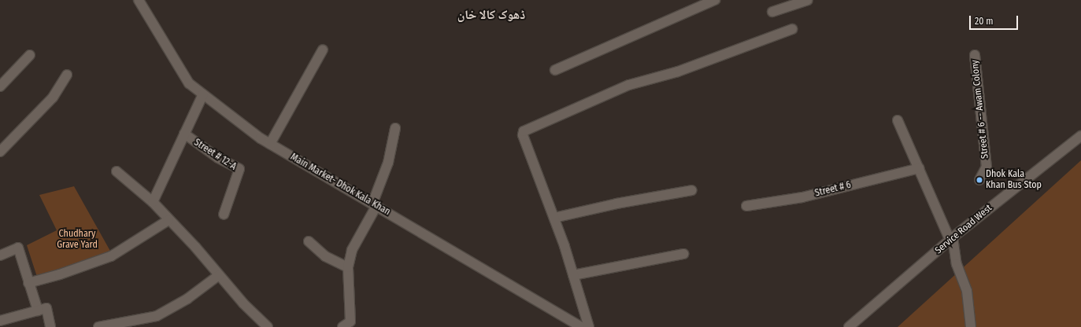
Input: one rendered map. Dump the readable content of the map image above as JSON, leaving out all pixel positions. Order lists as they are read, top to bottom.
{
  "streets": {
    "street": [
      "Street # 6 -- Awam Colony",
      "Street # 12-A",
      "Main Market- Dhok Kala Khan",
      "Street # 6",
      "Service Road West"
    ]
  },
  "districts": ["ڈھوک کالا خان"],
  "parks": ["Chudhary Grave Yard"],
  "places": ["Dhok Kala Khan Bus Stop"],
  "scale_bar": "20 m"
}
